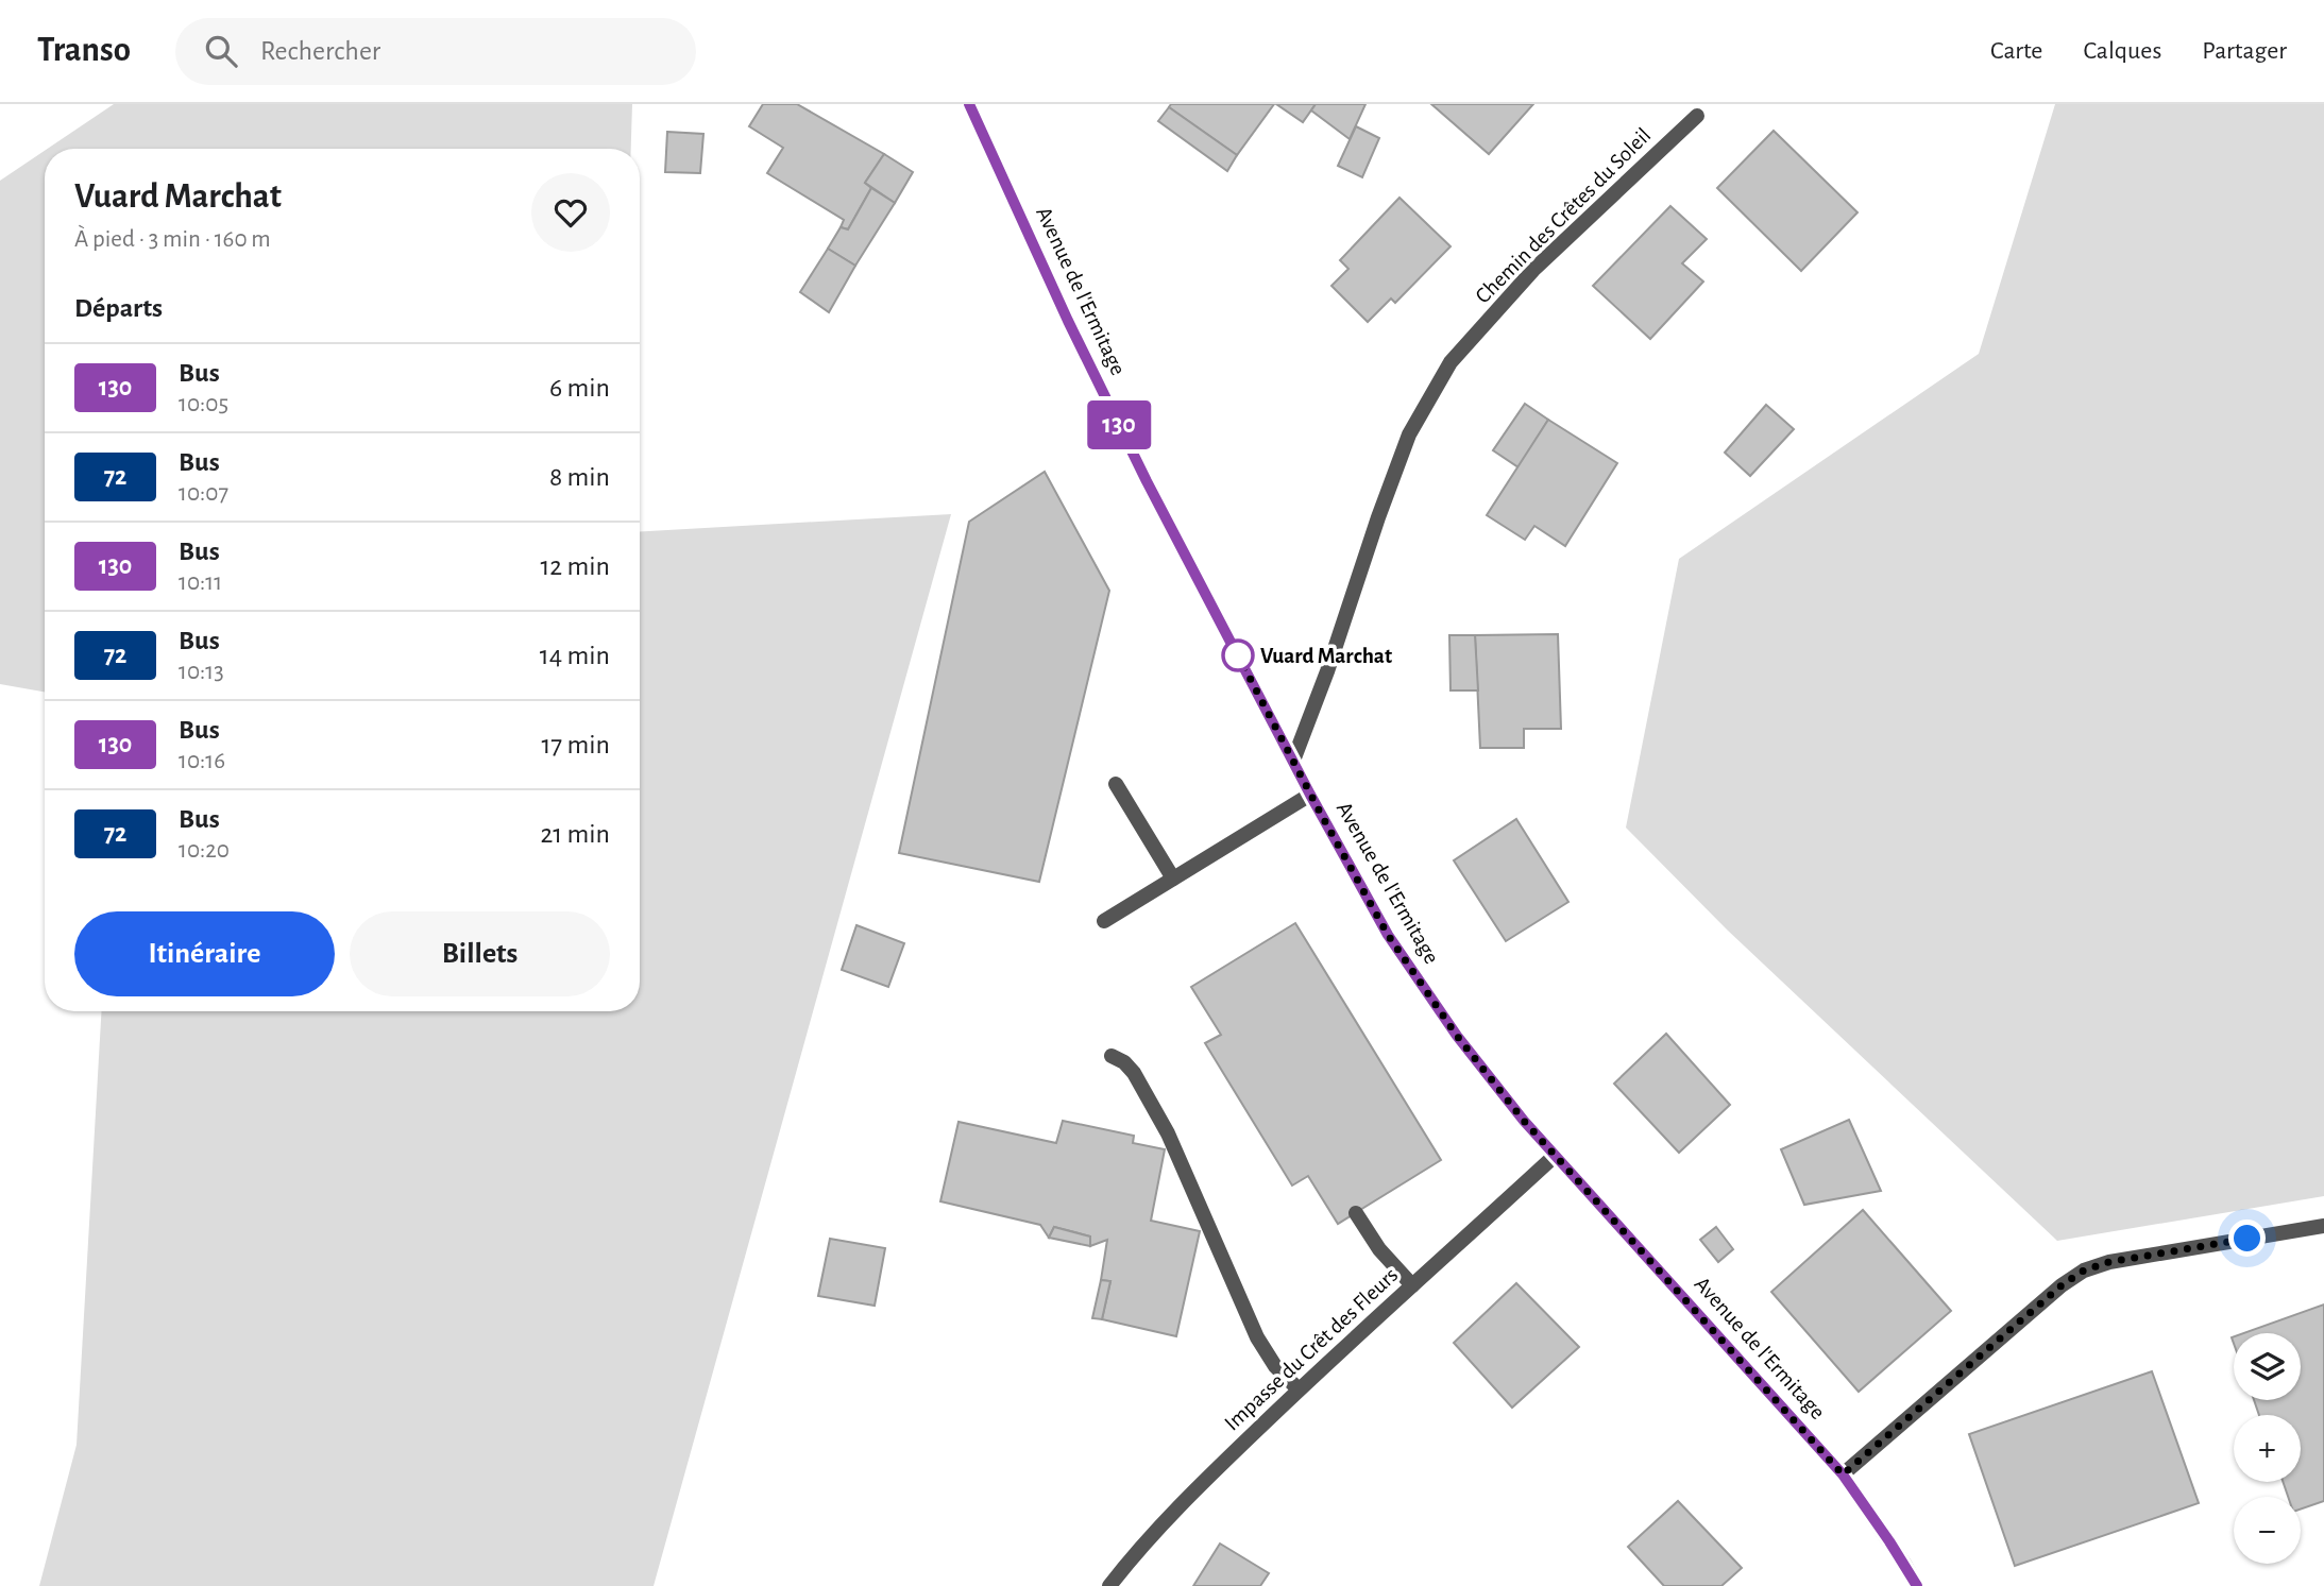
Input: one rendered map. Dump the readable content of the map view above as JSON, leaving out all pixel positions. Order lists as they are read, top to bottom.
{
  "streets": {
    "street": ["Chemin des Crêtes du Soleil", "Avenue de l'Ermitage", "Impasse du Crêt des Fleurs"]
  },
  "crossings": [
    ["Chemin des Crêtes du Soleil", "Avenue de l'Ermitage"],
    ["Avenue de l'Ermitage", "Impasse du Crêt des Fleurs"]
  ],
  "places": ["Vuard Marchat"],
  "lines": ["bus line 130"],
  "page": {
    "header": "Transo",
    "search": "Rechercher",
    "nav": ["Carte", "Calques", "Partager"],
    "on_map": "130",
    "heading": [
      ["Vuard Marchat", "À pied · 3 min · 160 m"],
      "Départs"
    ],
    "list": [
      {
        "mark": "130",
        "name": "Bus",
        "note": "10:05",
        "value": "6 min"
      },
      {
        "mark": "72",
        "name": "Bus",
        "note": "10:07",
        "value": "8 min"
      },
      {
        "mark": "130",
        "name": "Bus",
        "note": "10:11",
        "value": "12 min"
      },
      {
        "mark": "72",
        "name": "Bus",
        "note": "10:13",
        "value": "14 min"
      },
      {
        "mark": "130",
        "name": "Bus",
        "note": "10:16",
        "value": "17 min"
      },
      {
        "mark": "72",
        "name": "Bus",
        "note": "10:20",
        "value": "21 min"
      }
    ],
    "buttons": ["Itinéraire", "Billets"],
    "map_buttons": ["+", "−"]
  }
}
